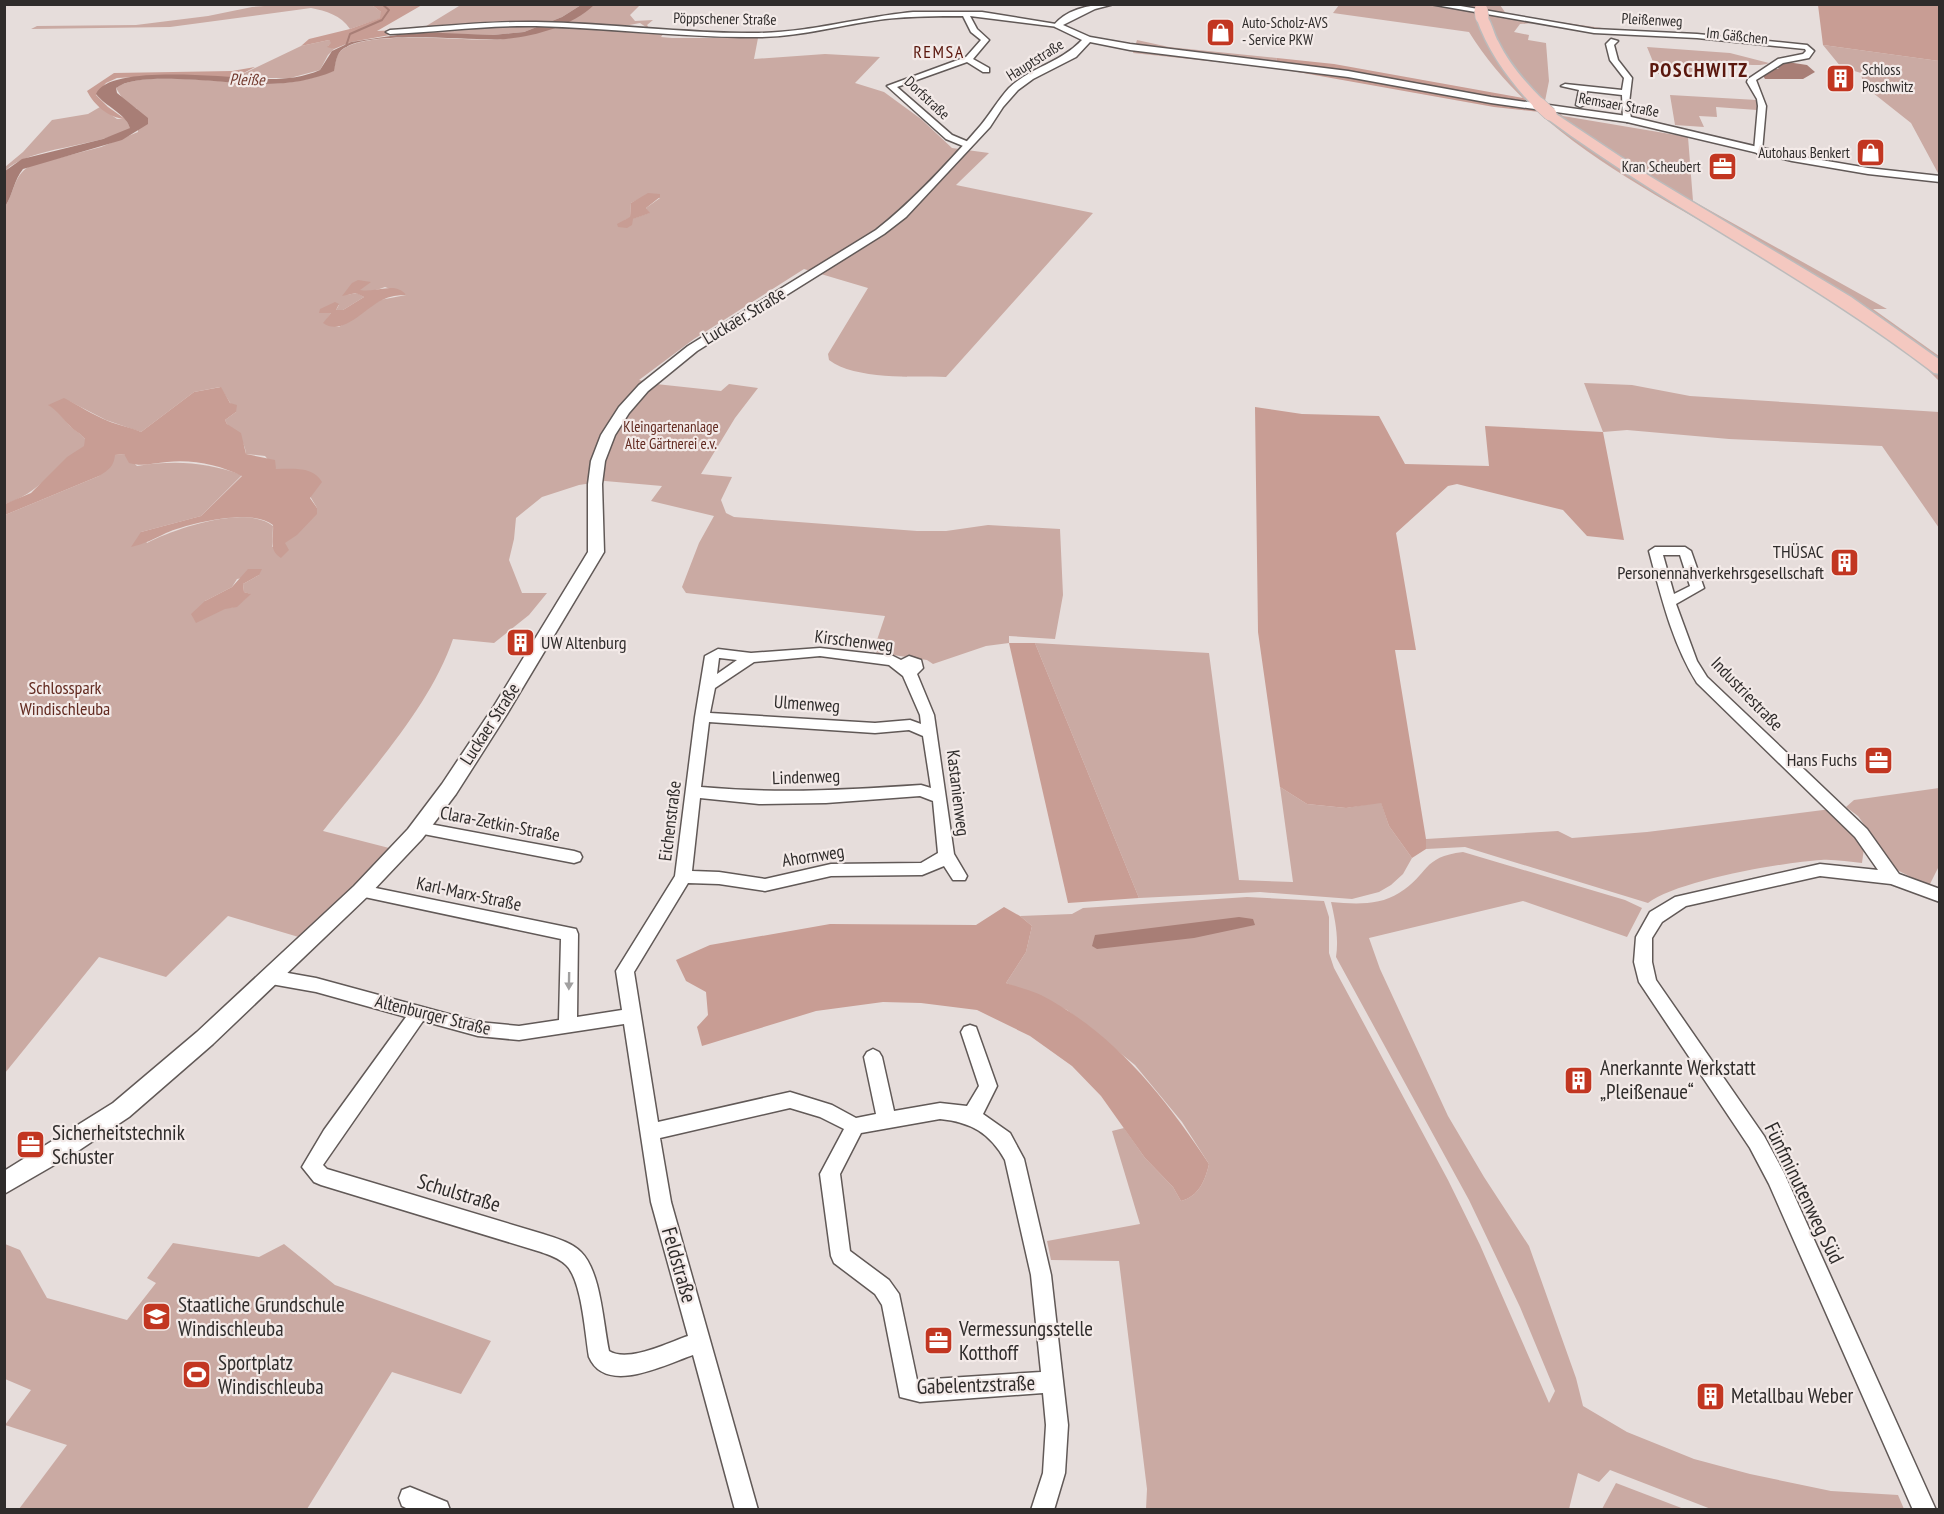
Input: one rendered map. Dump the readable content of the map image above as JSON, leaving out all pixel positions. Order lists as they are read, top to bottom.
{
  "streets": {
    "street": [
      "Pöppschener Straße",
      "Pleißenweg",
      "Im Gäßchen",
      "Hauptstraße",
      "Dorfstraße",
      "Remsaer Straße",
      "Luckaer Straße",
      "Kirschenweg",
      "Industriestraße",
      "Ulmenweg",
      "Lindenweg",
      "Kastanienweg",
      "Eichenstraße",
      "Clara-Zetkin-Straße",
      "Ahornweg",
      "Karl-Marx-Straße",
      "Altenburger Straße",
      "Schulstraße",
      "Fünfminutenweg Süd",
      "Feldstraße",
      "Gabelentzstraße"
    ]
  },
  "crossings": [
    ["Pöppschener Straße", "Hauptstraße"],
    ["Pöppschener Straße", "Dorfstraße"],
    ["Pleißenweg", "Im Gäßchen"],
    ["Hauptstraße", "Dorfstraße"],
    ["Hauptstraße", "Remsaer Straße"],
    ["Hauptstraße", "Luckaer Straße"],
    ["Dorfstraße", "Luckaer Straße"],
    ["Luckaer Straße", "Clara-Zetkin-Straße"],
    ["Luckaer Straße", "Karl-Marx-Straße"],
    ["Luckaer Straße", "Altenburger Straße"],
    ["Kirschenweg", "Kastanienweg"],
    ["Kirschenweg", "Eichenstraße"],
    ["Industriestraße", "Fünfminutenweg Süd"],
    ["Ulmenweg", "Kastanienweg"],
    ["Ulmenweg", "Eichenstraße"],
    ["Lindenweg", "Kastanienweg"],
    ["Lindenweg", "Eichenstraße"],
    ["Kastanienweg", "Ahornweg"],
    ["Eichenstraße", "Ahornweg"],
    ["Eichenstraße", "Altenburger Straße"],
    ["Eichenstraße", "Feldstraße"],
    ["Karl-Marx-Straße", "Altenburger Straße"],
    ["Altenburger Straße", "Schulstraße"],
    ["Altenburger Straße", "Feldstraße"],
    ["Schulstraße", "Feldstraße"]
  ],
  "one_way": ["Karl-Marx-Straße"],
  "districts": ["REMSA", "POSCHWITZ"],
  "water": ["Pleiße"],
  "parks": ["Kleingartenanlage Alte Gärtnerei e.v.", "Schlosspark Windischleuba"],
  "places": {
    "shop": ["Auto-Scholz-AVS - Service PKW", "Autohaus Benkert"],
    "building": [
      "Schloss Poschwitz",
      "THÜSAC Personennahverkehrsgesellschaft",
      "UW Altenburg",
      "Anerkannte Werkstatt „Pleißenaue“",
      "Metallbau Weber"
    ],
    "office": [
      "Kran Scheubert",
      "Hans Fuchs",
      "Sicherheitstechnik Schuster",
      "Vermessungsstelle Kotthoff"
    ],
    "school or university": ["Staatliche Grundschule Windischleuba"],
    "sports": ["Sportplatz Windischleuba"]
  }
}
